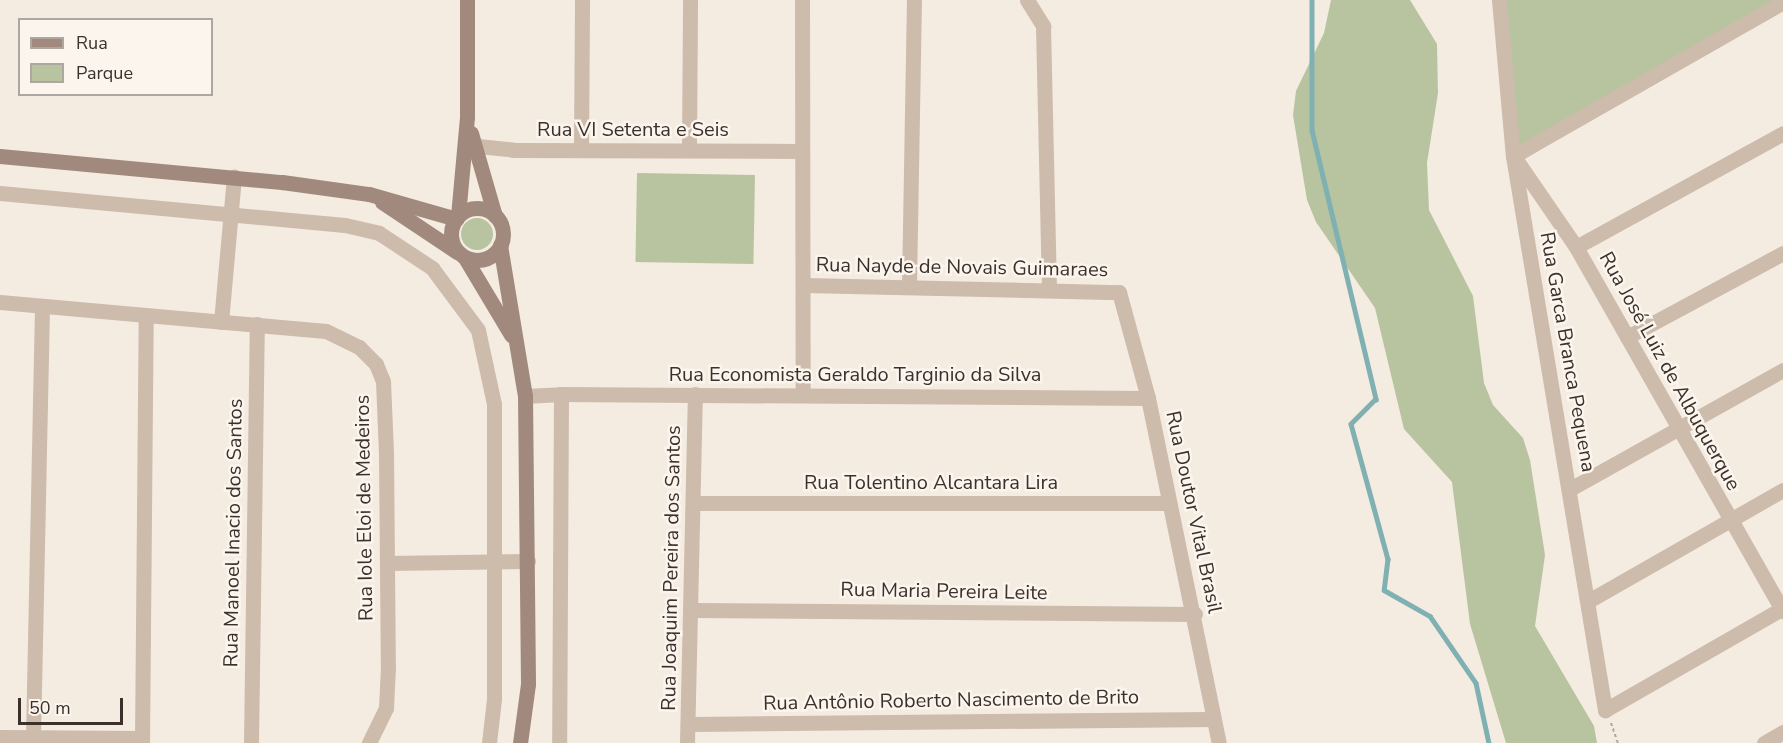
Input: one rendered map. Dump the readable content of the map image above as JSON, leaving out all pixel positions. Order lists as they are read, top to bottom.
{
  "streets": {
    "street": [
      "Rua VI Setenta e Seis",
      "Rua Nayde de Novais Guimaraes",
      "Rua Garca Branca Pequena",
      "Rua José Luiz de Albuquerque",
      "Rua Economista Geraldo Targinio da Silva",
      "Rua Tolentino Alcantara Lira",
      "Rua Iole Eloi de Medeiros",
      "Rua Doutor Vital Brasil",
      "Rua Manoel Inacio dos Santos",
      "Rua Joaquim Pereira dos Santos",
      "Rua Maria Pereira Leite",
      "Rua Antônio Roberto Nascimento de Brito"
    ]
  },
  "crossings": [
    ["Rua Nayde de Novais Guimaraes", "Rua Doutor Vital Brasil"],
    ["Rua Garca Branca Pequena", "Rua José Luiz de Albuquerque"],
    ["Rua Economista Geraldo Targinio da Silva", "Rua Doutor Vital Brasil"],
    ["Rua Economista Geraldo Targinio da Silva", "Rua Joaquim Pereira dos Santos"],
    ["Rua Tolentino Alcantara Lira", "Rua Doutor Vital Brasil"],
    ["Rua Tolentino Alcantara Lira", "Rua Joaquim Pereira dos Santos"],
    ["Rua Iole Eloi de Medeiros", "Rua Manoel Inacio dos Santos"],
    ["Rua Doutor Vital Brasil", "Rua Maria Pereira Leite"],
    ["Rua Doutor Vital Brasil", "Rua Antônio Roberto Nascimento de Brito"],
    ["Rua Joaquim Pereira dos Santos", "Rua Maria Pereira Leite"],
    ["Rua Joaquim Pereira dos Santos", "Rua Antônio Roberto Nascimento de Brito"]
  ],
  "legend": ["Rua", "Parque"],
  "scale_bar": "50 m"
}
